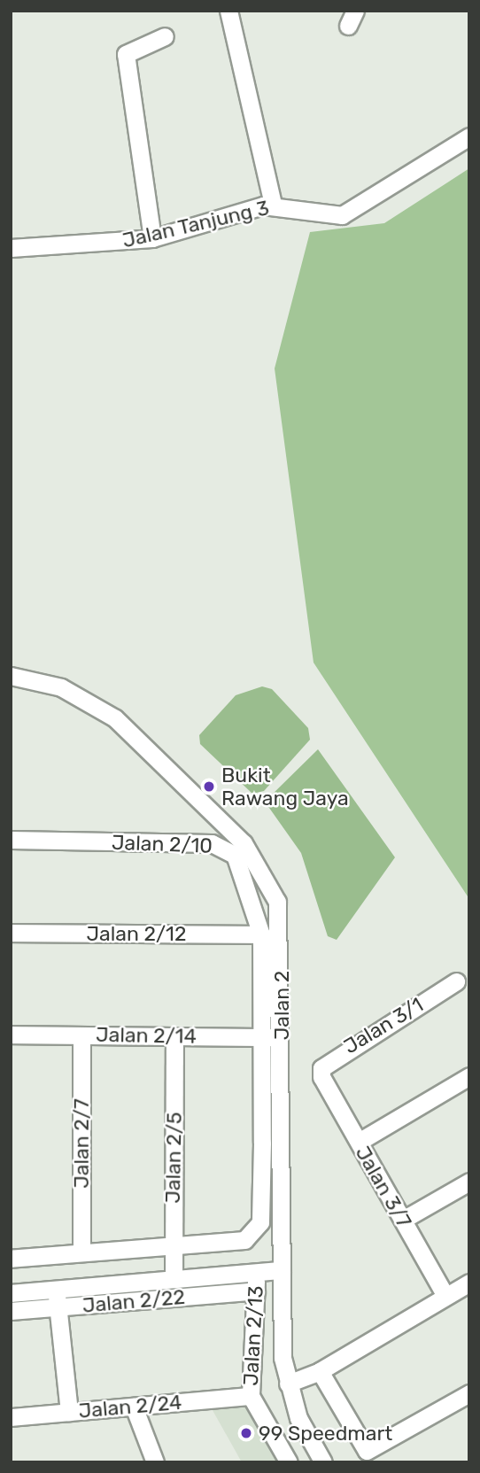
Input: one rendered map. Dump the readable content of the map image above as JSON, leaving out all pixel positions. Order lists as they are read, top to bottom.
{
  "streets": {
    "street": [
      "Jalan Tanjung 3",
      "Jalan 2/10",
      "Jalan 2/12",
      "Jalan 2",
      "Jalan 3/1",
      "Jalan 2/14",
      "Jalan 2/7",
      "Jalan 2/5",
      "Jalan 3/7",
      "Jalan 2/22",
      "Jalan 2/13",
      "Jalan 2/24"
    ]
  },
  "crossings": [
    ["Jalan 2/10", "Jalan 2/12"],
    ["Jalan 2/10", "Jalan 2/14"],
    ["Jalan 2/10", "Jalan 2/7"],
    ["Jalan 2/10", "Jalan 2/5"],
    ["Jalan 2", "Jalan 2/14"],
    ["Jalan 3/1", "Jalan 3/7"],
    ["Jalan 2/14", "Jalan 2/7"],
    ["Jalan 2/14", "Jalan 2/5"],
    ["Jalan 2/22", "Jalan 2/13"],
    ["Jalan 2/13", "Jalan 2/24"]
  ],
  "places": ["Bukit Rawang Jaya", "99 Speedmart"]
}
